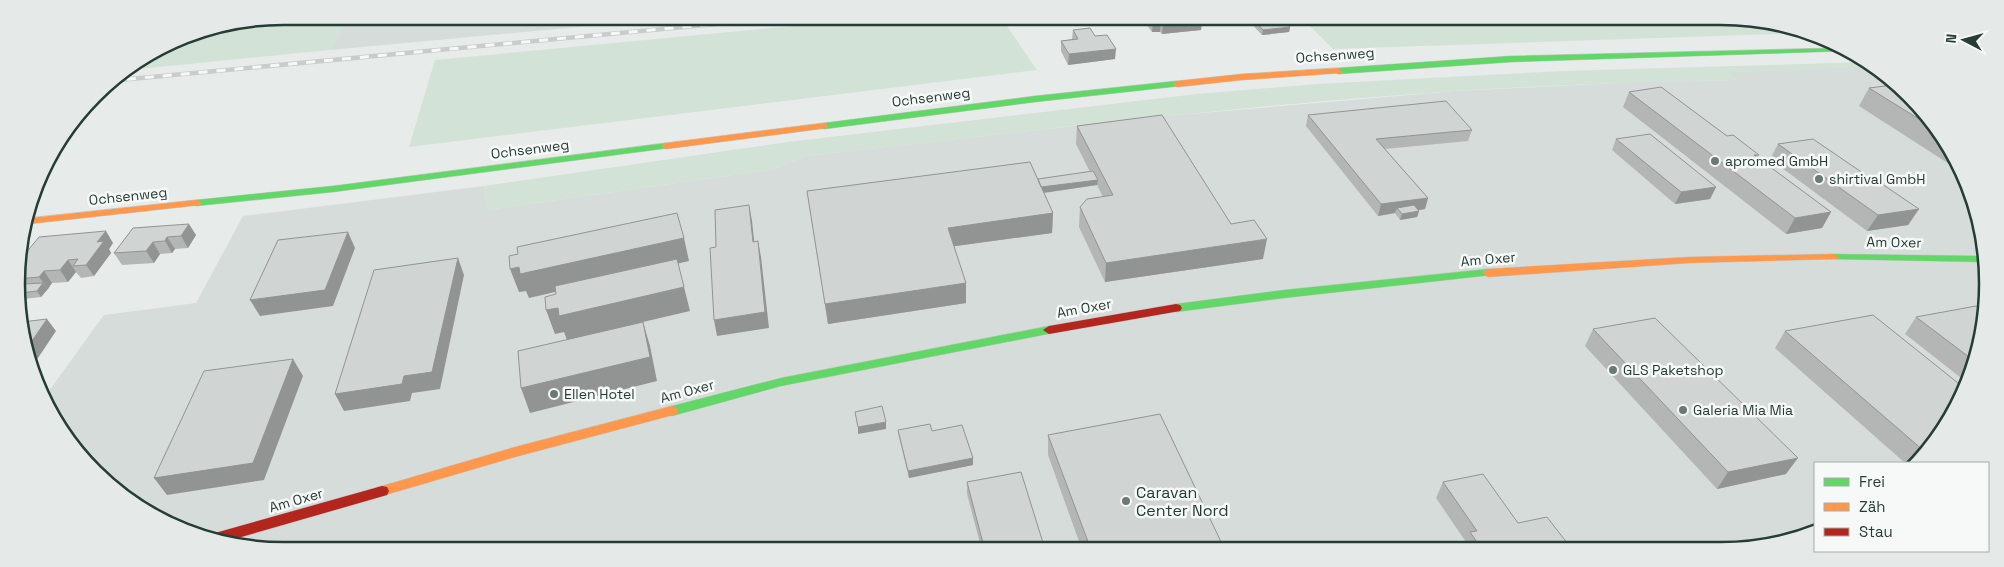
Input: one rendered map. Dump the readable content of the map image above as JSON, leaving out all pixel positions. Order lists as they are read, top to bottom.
{
  "streets": {
    "main road": ["Ochsenweg", "Am Oxer"]
  },
  "places": [
    "apromed GmbH",
    "shirtival GmbH",
    "GLS Paketshop",
    "Ellen Hotel",
    "Galeria Mia Mia",
    "Caravan Center Nord"
  ],
  "legend": ["Frei", "Zäh", "Stau"],
  "north": "left"
}
